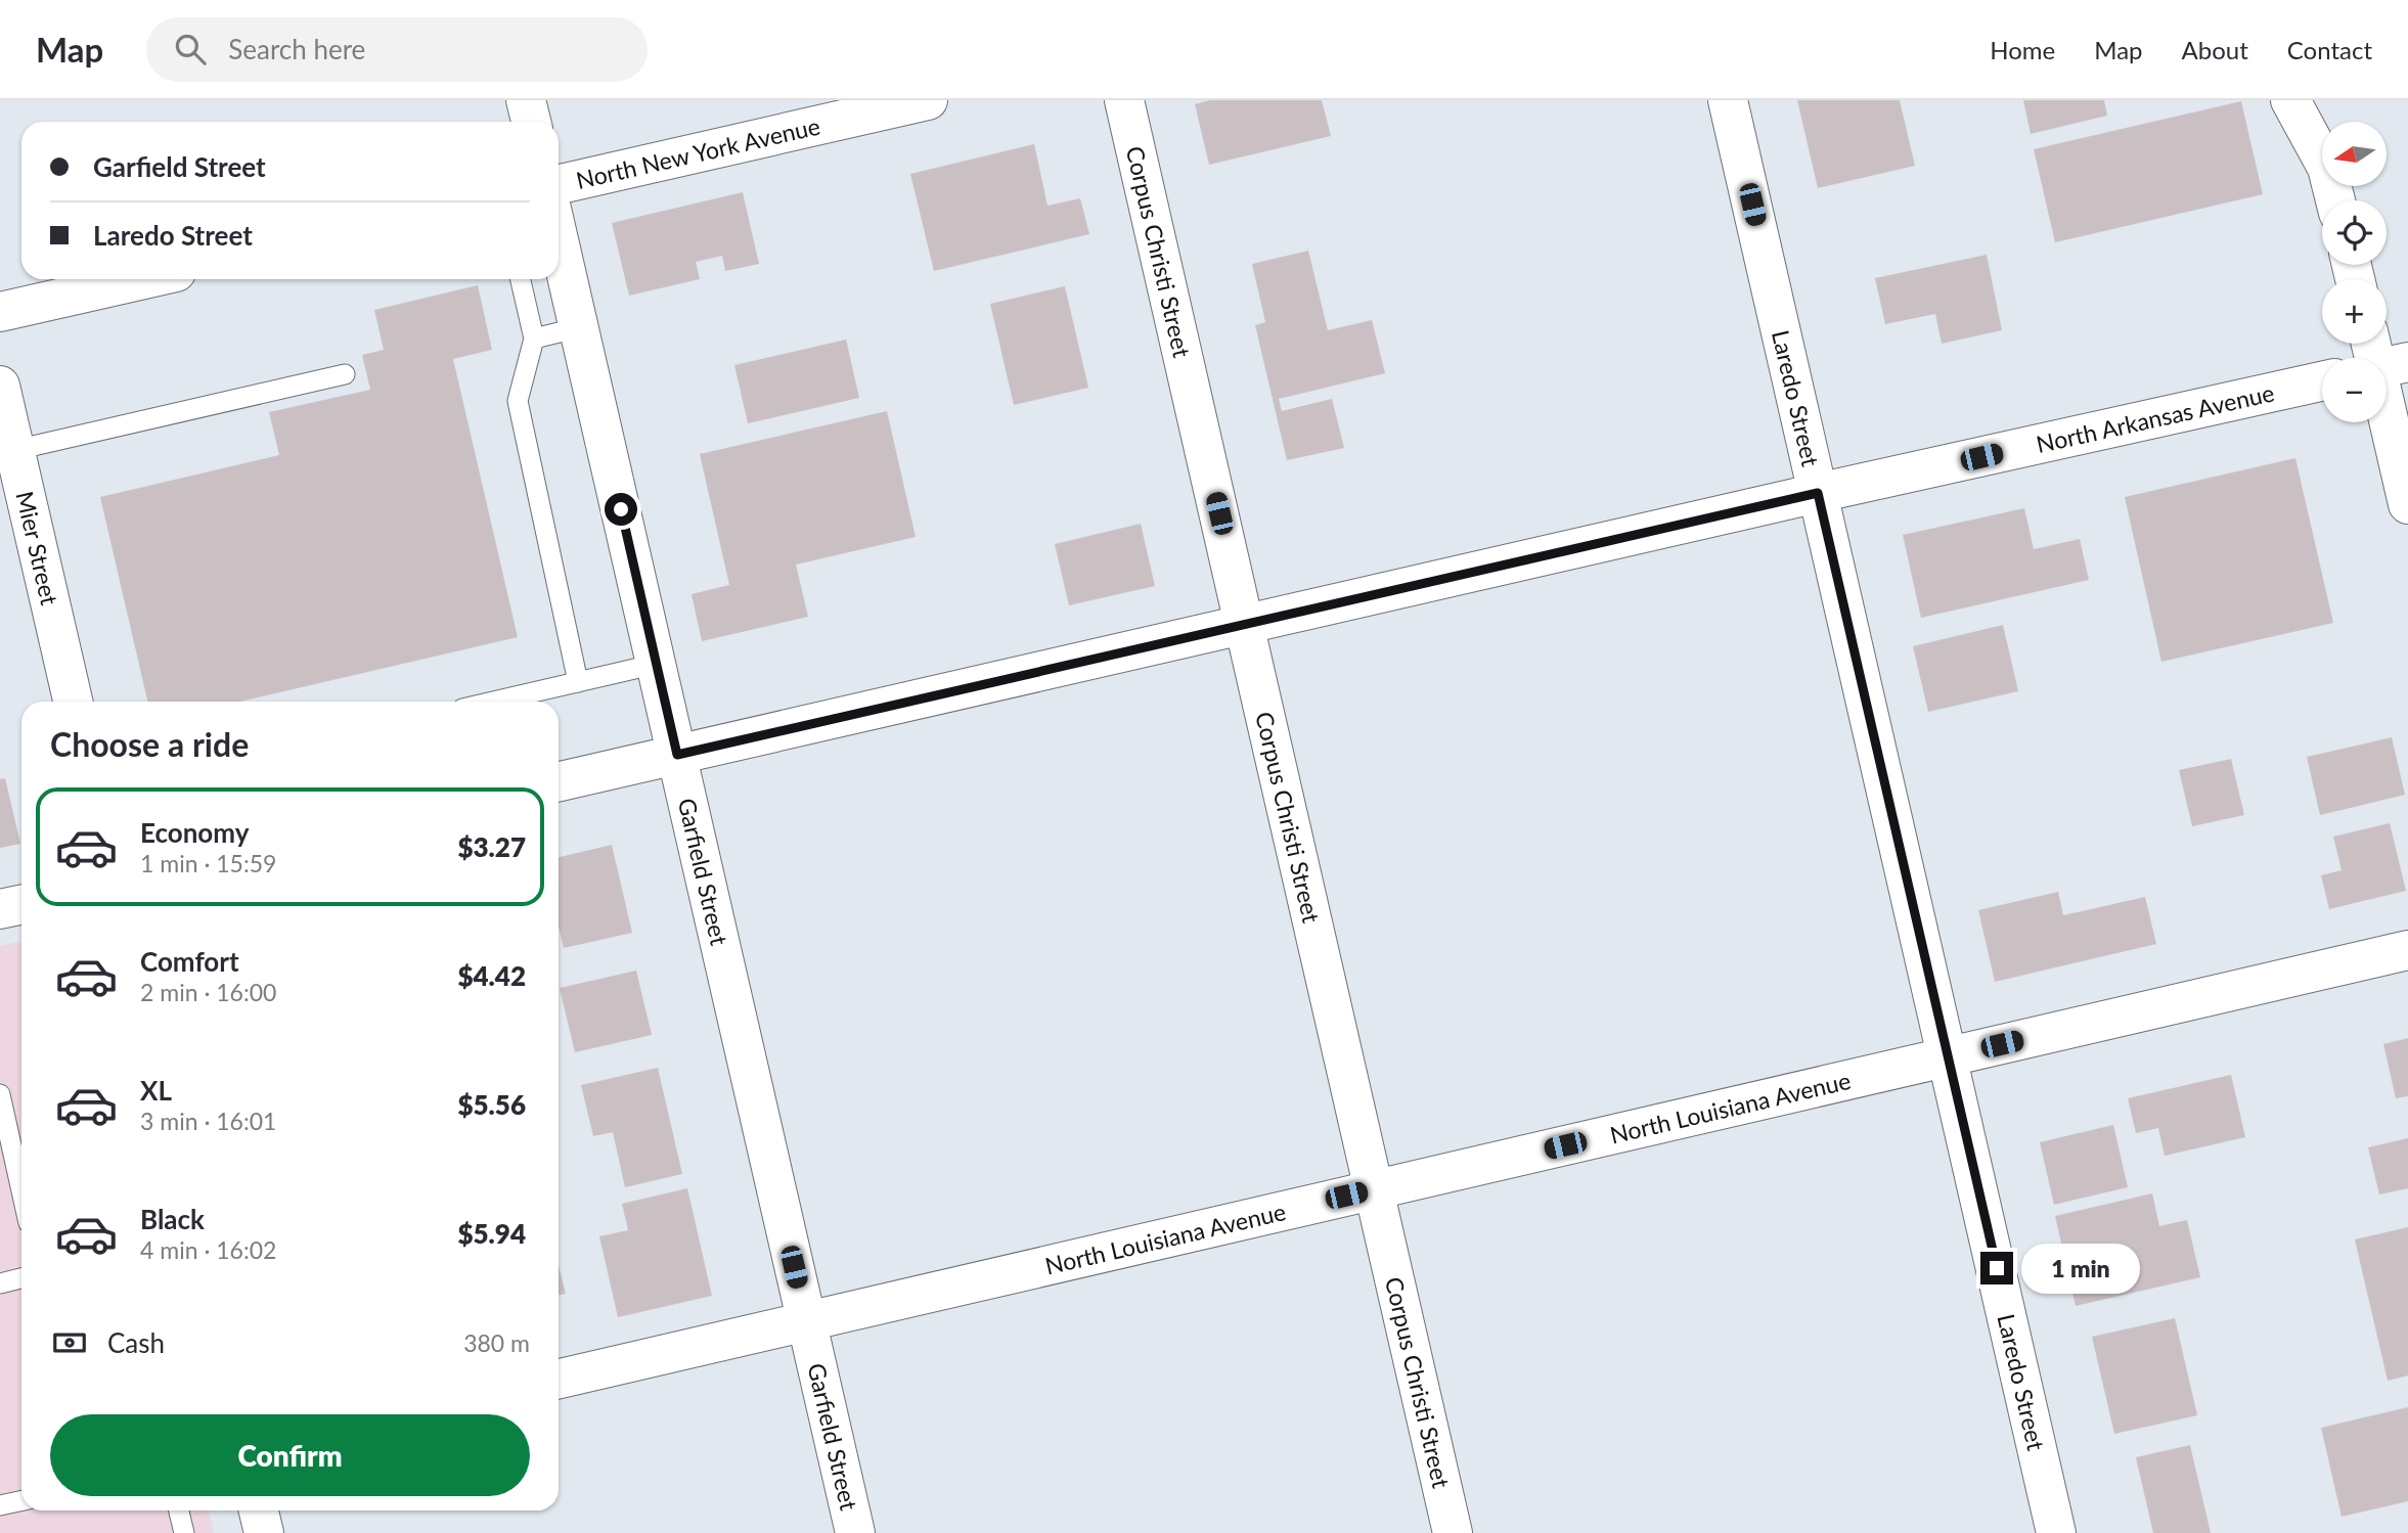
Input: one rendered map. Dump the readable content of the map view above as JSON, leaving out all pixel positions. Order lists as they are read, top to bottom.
{
  "streets": {
    "street": [
      "North New York Avenue",
      "Corpus Christi Street",
      "Laredo Street",
      "North Arkansas Avenue",
      "Mier Street",
      "Garfield Street",
      "North Louisiana Avenue"
    ]
  },
  "crossings": [
    ["Corpus Christi Street", "North Arkansas Avenue"],
    ["Corpus Christi Street", "North Louisiana Avenue"],
    ["Laredo Street", "North Arkansas Avenue"],
    ["Laredo Street", "North Louisiana Avenue"],
    ["North Arkansas Avenue", "Garfield Street"],
    ["Garfield Street", "North Louisiana Avenue"]
  ],
  "north": "left",
  "page": {
    "header": "Map",
    "search": "Search here",
    "nav": [
      "Home",
      "Map",
      "About",
      "Contact"
    ],
    "map_buttons": ["+", "−"],
    "banner": ["Garfield Street", "Laredo Street"],
    "heading": "Choose a ride",
    "list": [
      {
        "name": "Economy",
        "note": "1 min · 15:59",
        "value": "$3.27"
      },
      {
        "name": "Comfort",
        "note": "2 min · 16:00",
        "value": "$4.42"
      },
      {
        "name": "XL",
        "note": "3 min · 16:01",
        "value": "$5.56"
      },
      {
        "name": "Black",
        "note": "4 min · 16:02",
        "value": "$5.94"
      }
    ],
    "bubble": "1 min",
    "pay": ["Cash", "380 m"],
    "buttons": "Confirm"
  }
}
